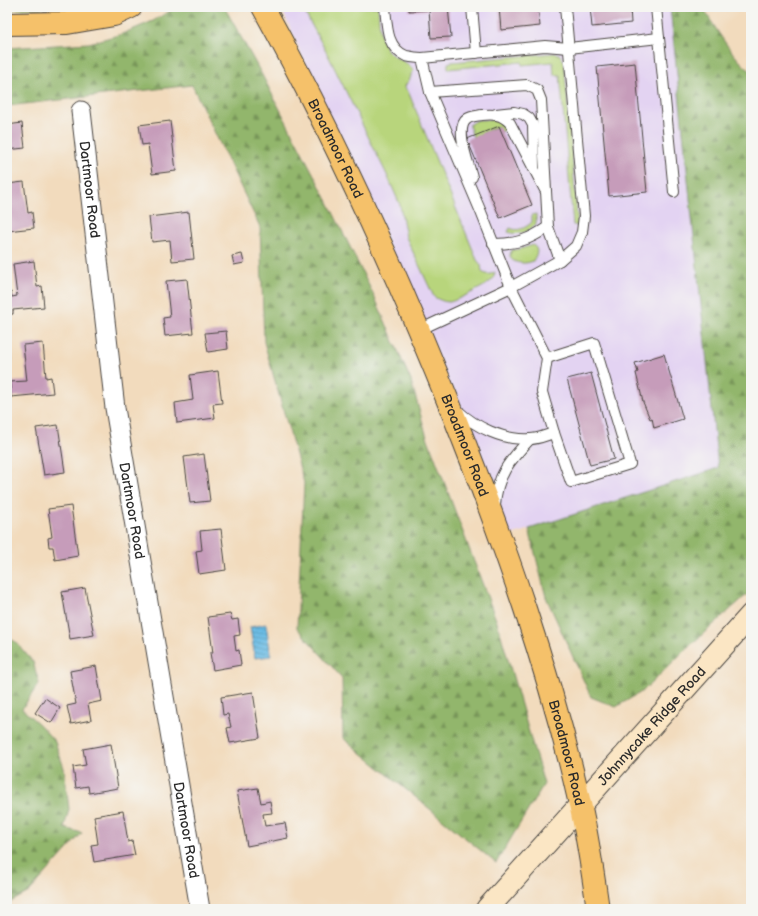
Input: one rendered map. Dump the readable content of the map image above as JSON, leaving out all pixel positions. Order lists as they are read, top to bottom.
{
  "streets": {
    "main road": ["Broadmoor Road", "Johnnycake Ridge Road"],
    "street": ["Dartmoor Road"]
  },
  "crossings": [
    ["Broadmoor Road", "Johnnycake Ridge Road"]
  ]
}
